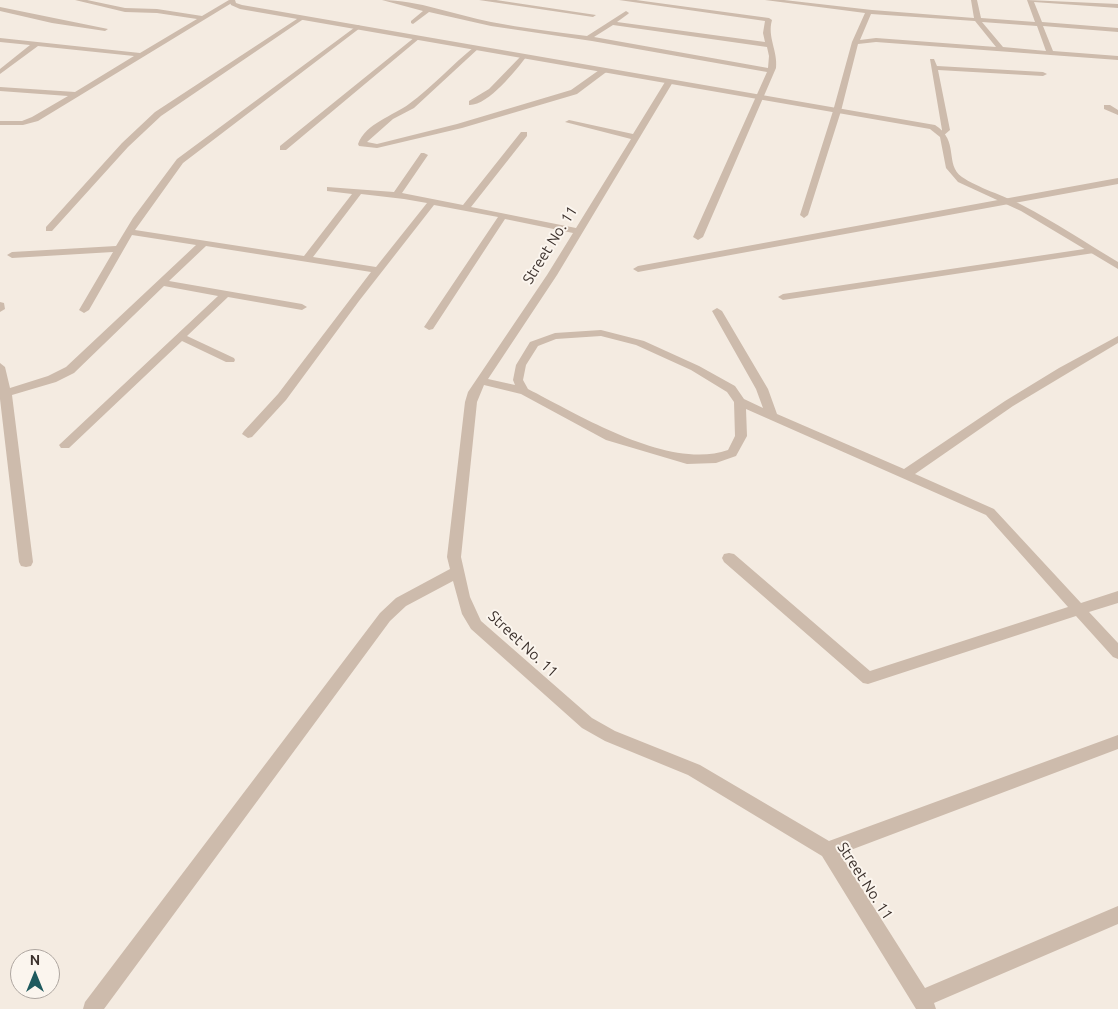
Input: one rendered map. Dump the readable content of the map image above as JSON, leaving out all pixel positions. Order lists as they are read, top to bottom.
{
  "streets": {
    "street": ["Street No. 11"]
  },
  "north": "top"
}
